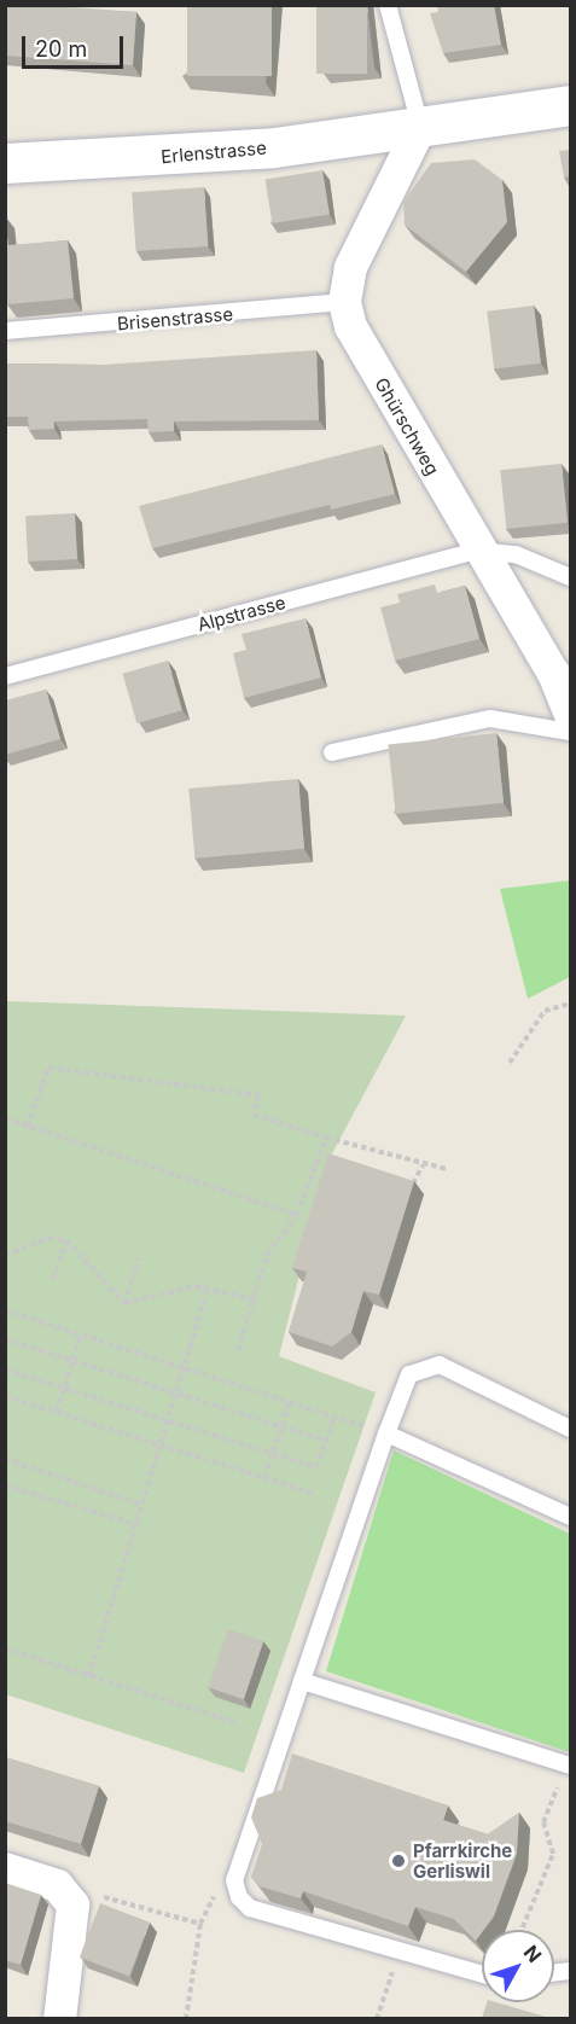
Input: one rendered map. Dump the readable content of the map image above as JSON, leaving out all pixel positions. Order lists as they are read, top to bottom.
{
  "streets": {
    "street": ["Erlenstrasse", "Ghürschweg"],
    "lane": ["Brisenstrasse", "Alpstrasse"]
  },
  "crossings": [
    ["Erlenstrasse", "Ghürschweg"],
    ["Brisenstrasse", "Ghürschweg"],
    ["Ghürschweg", "Alpstrasse"]
  ],
  "places": ["Pfarrkirche Gerliswil"],
  "scale_bar": "20 m",
  "north": "top right"
}
